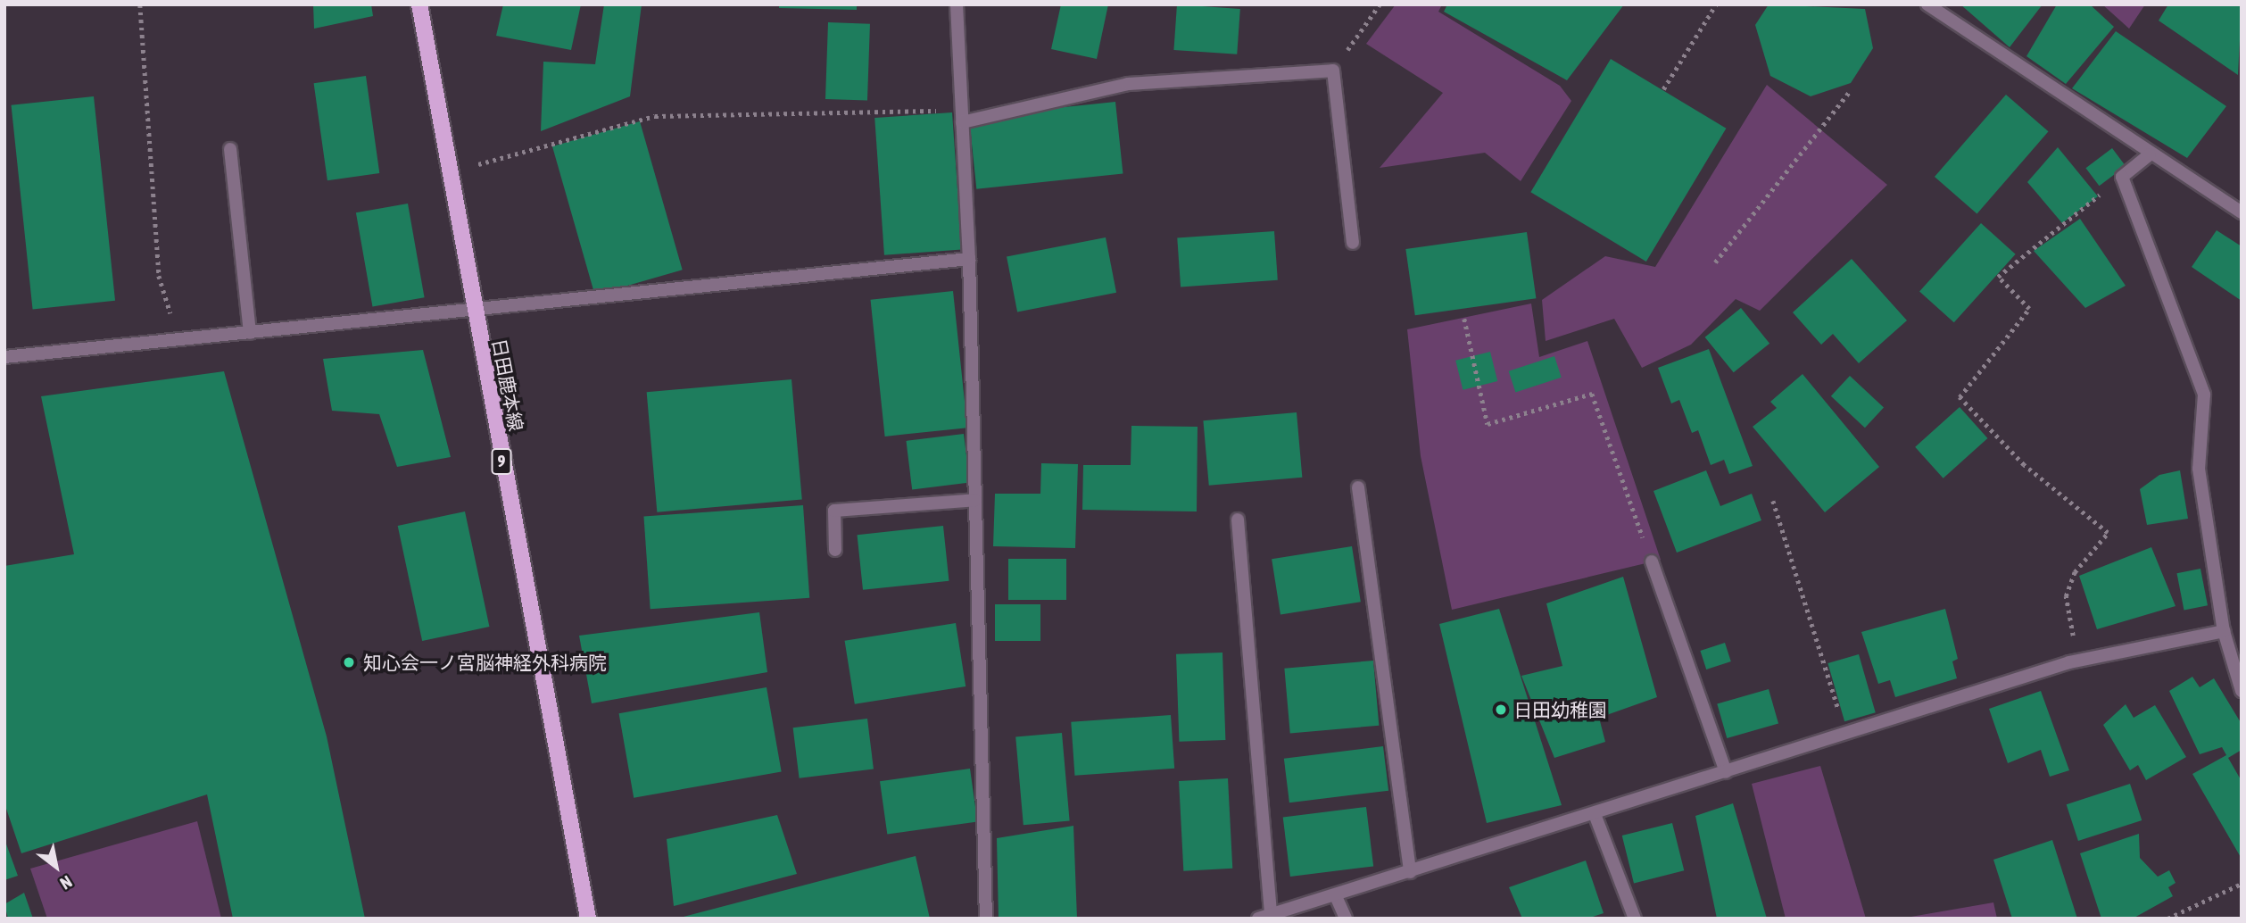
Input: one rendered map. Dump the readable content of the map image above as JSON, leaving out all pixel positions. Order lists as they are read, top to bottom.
{
  "streets": {
    "main road": ["日田鹿本線", "9"]
  },
  "places": ["知心会一ノ宮脳神経外科病院", "日田幼稚園"],
  "north": "bottom right"
}
